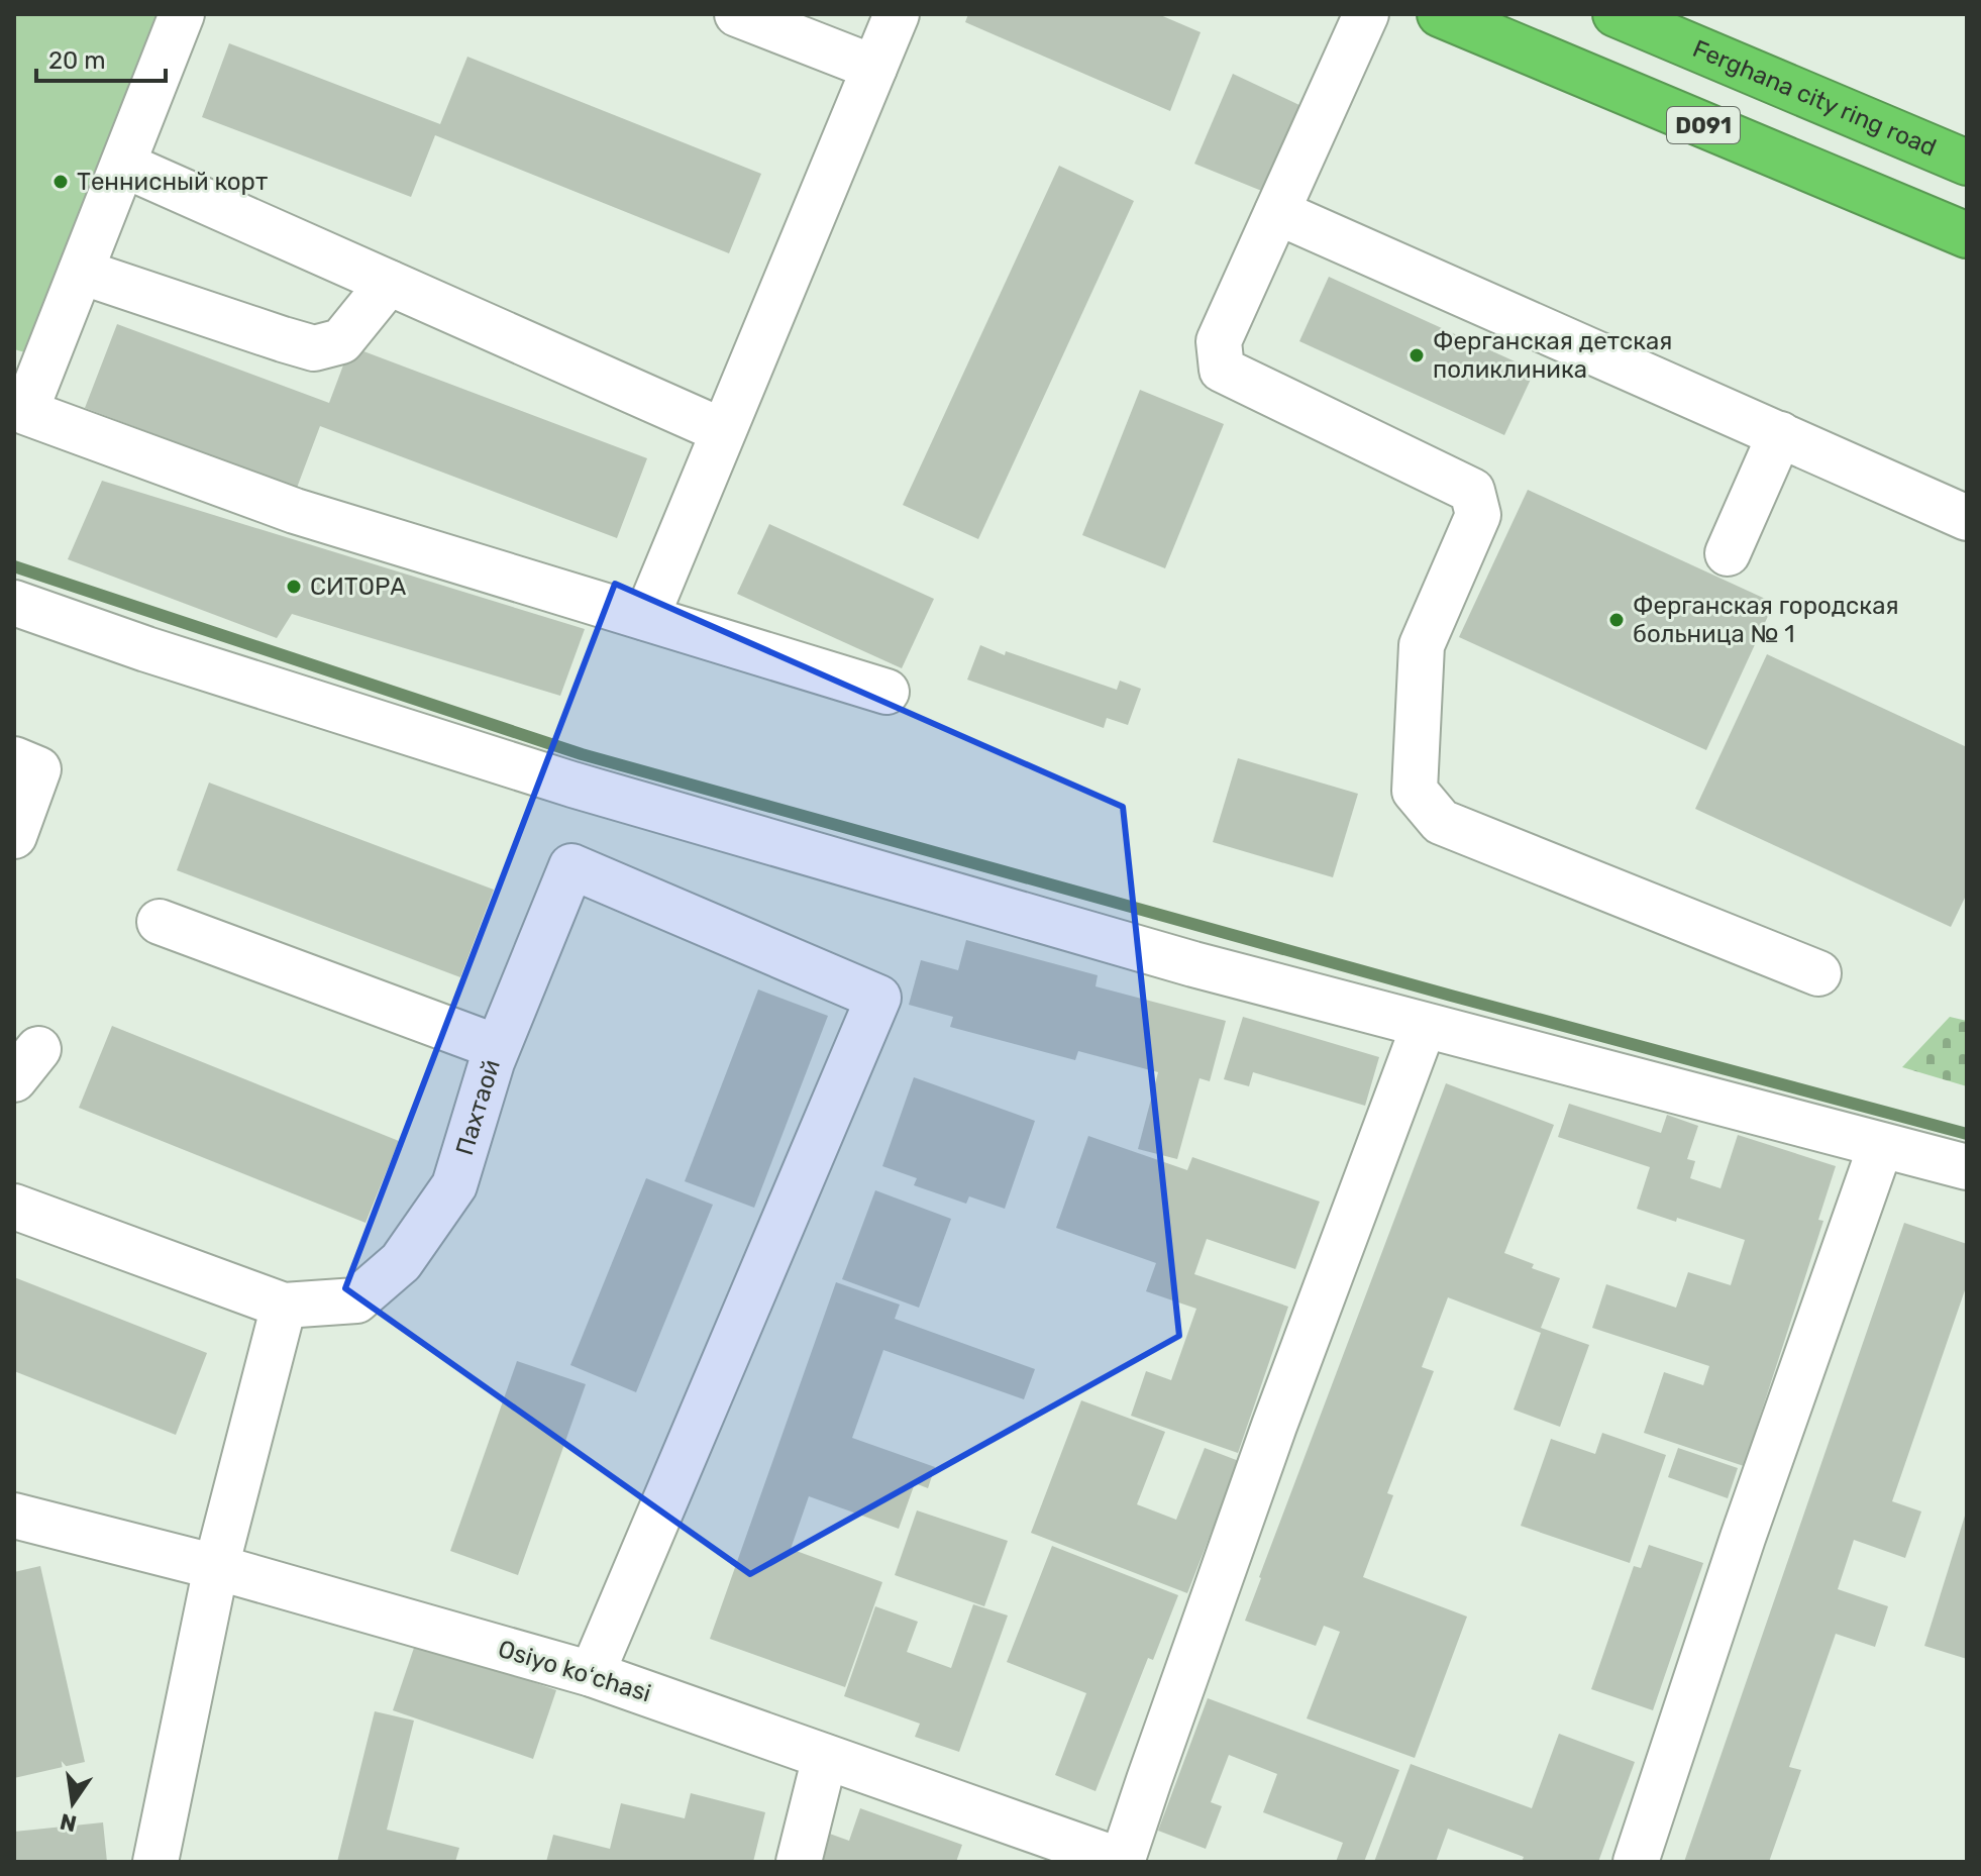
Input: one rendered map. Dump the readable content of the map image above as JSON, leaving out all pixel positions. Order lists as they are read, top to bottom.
{
  "streets": {
    "highway": ["Ferghana city ring road", "D091"],
    "street": ["Пахтаой", "Osiyo koʻchasi"]
  },
  "crossings": [
    ["Пахтаой", "Osiyo koʻchasi"]
  ],
  "places": [
    "Теннисный корт",
    "Ферганская детская поликлиника",
    "СИТОРА",
    "Ферганская городская больница № 1"
  ],
  "scale_bar": "20 m",
  "north": "bottom"
}
